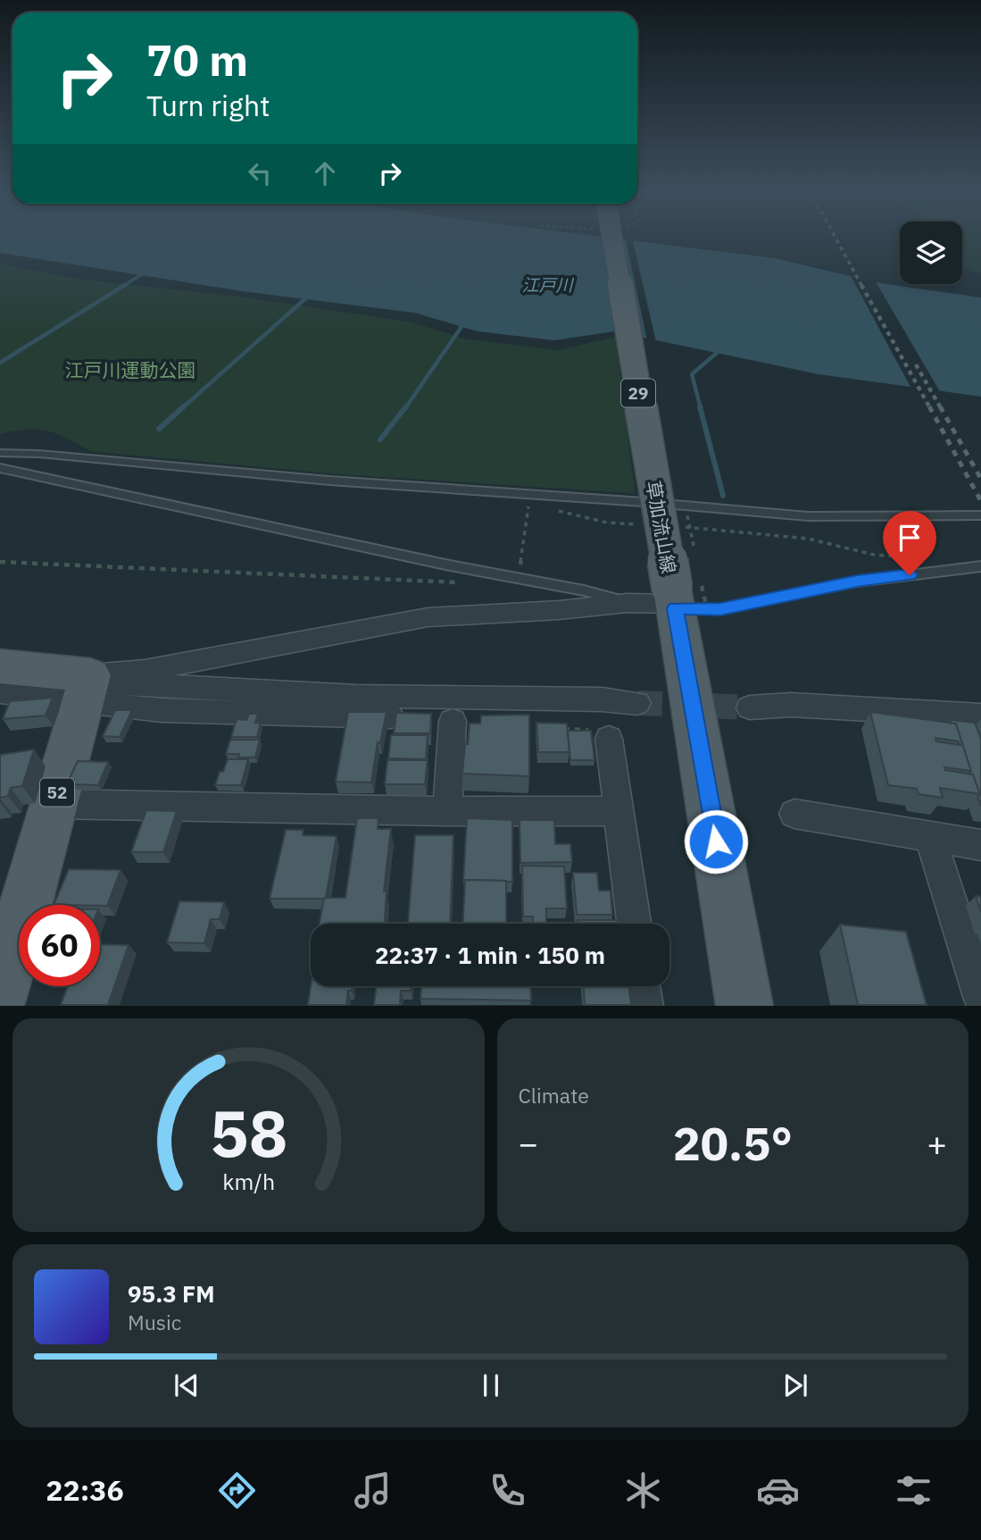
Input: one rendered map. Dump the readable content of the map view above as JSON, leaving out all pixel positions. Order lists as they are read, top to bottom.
{
  "streets": {
    "main road": ["29", "草加流山線", "52"]
  },
  "water": ["江戸川"],
  "parks": ["江戸川運動公園"],
  "page": {
    "turn": ["70 m", "Turn right"],
    "limit": "60",
    "trip": "22:37 · 1 min · 150 m",
    "tile": "Climate",
    "heat": ["−", "20.5°", "+"],
    "song": ["95.3 FM", "Music"],
    "tabs": "22:36",
    "gauge": ["58", "km/h"]
  }
}
